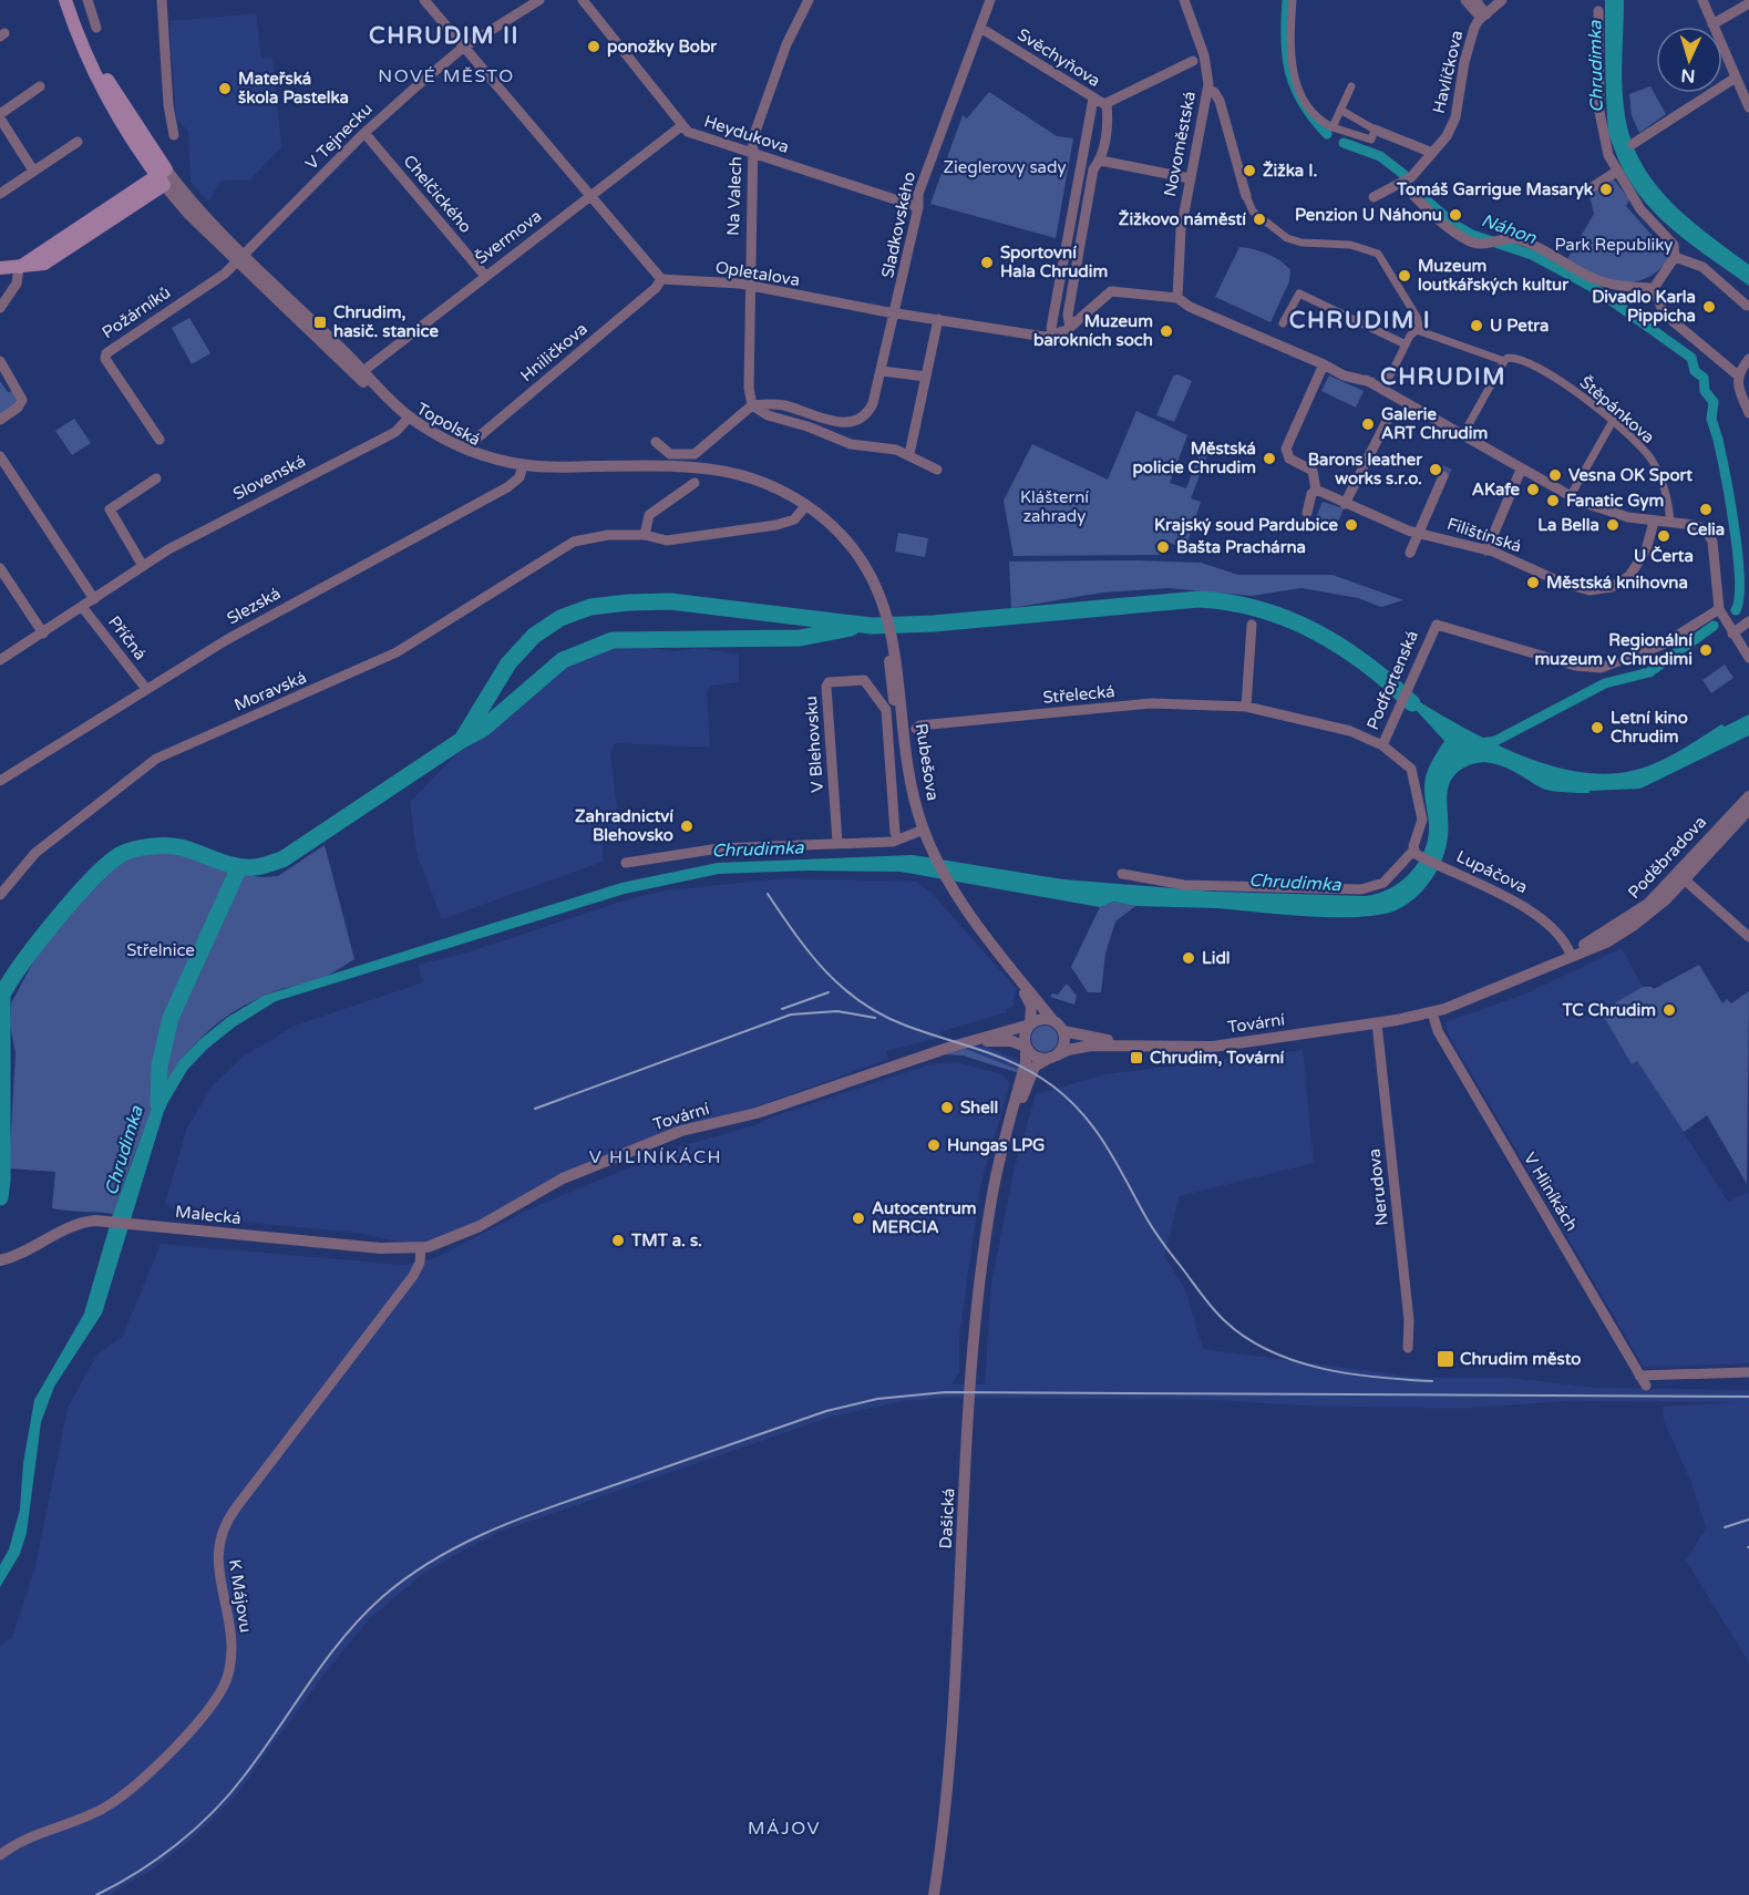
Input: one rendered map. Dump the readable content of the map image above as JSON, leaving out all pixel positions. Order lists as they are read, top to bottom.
{
  "streets": {
    "street": [
      "Svěchyňova",
      "Havlíčkova",
      "Heydukova",
      "V Tejnecku",
      "Novoměstská",
      "Chelčického",
      "Na Valech",
      "Sladkovského",
      "Švermova",
      "Opletalova",
      "Požárníků",
      "Hniličkova",
      "Štěpánkova",
      "Topolská",
      "Slovenská",
      "Filištínská",
      "Slezská",
      "Příčná",
      "Podfortenská",
      "Moravská",
      "Střelecká",
      "V Blehovsku",
      "Rubešova",
      "Poděbradova",
      "Lupáčova",
      "Tovární",
      "Nerudova",
      "V Hliníkách",
      "Malecká",
      "Dašická",
      "K Májovu"
    ]
  },
  "crossings": [
    ["Svěchyňova", "Sladkovského"],
    ["Heydukova", "Na Valech"],
    ["Heydukova", "Sladkovského"],
    ["Heydukova", "Švermova"],
    ["V Tejnecku", "Chelčického"],
    ["V Tejnecku", "Požárníků"],
    ["V Tejnecku", "Topolská"],
    ["Chelčického", "Švermova"],
    ["Na Valech", "Sladkovského"],
    ["Na Valech", "Opletalova"],
    ["Sladkovského", "Opletalova"],
    ["Švermova", "Topolská"],
    ["Opletalova", "Hniličkova"],
    ["Požárníků", "Topolská"],
    ["Hniličkova", "Topolská"],
    ["Topolská", "Slovenská"],
    ["Topolská", "Slezská"],
    ["Topolská", "Rubešova"],
    ["Slovenská", "Příčná"],
    ["Slezská", "Příčná"],
    ["Podfortenská", "Střelecká"],
    ["Střelecká", "Lupáčova"],
    ["Rubešova", "Tovární"],
    ["Rubešova", "Dašická"],
    ["Poděbradova", "Lupáčova"],
    ["Poděbradova", "Tovární"],
    ["Poděbradova", "Nerudova"],
    ["Poděbradova", "V Hliníkách"],
    ["Tovární", "Nerudova"],
    ["Tovární", "Malecká"],
    ["Tovární", "Dašická"],
    ["Tovární", "K Májovu"],
    ["Malecká", "K Májovu"]
  ],
  "districts": [
    "CHRUDIM II",
    "NOVÉ MĚSTO",
    "CHRUDIM I",
    "CHRUDIM",
    "V HLINÍKÁCH",
    "MÁJOV"
  ],
  "water": ["Chrudimka", "Náhon"],
  "parks": [
    "Zieglerovy sady",
    "Park Republiky",
    "Klášterní zahrady",
    "Střelnice"
  ],
  "places": {
    "other": [
      "ponožky Bobr",
      "Mateřská škola Pastelka",
      "Žižka I.",
      "Tomáš Garrigue Masaryk",
      "Penzion U Náhonu",
      "Žižkovo náměstí",
      "Sportovní Hala Chrudim",
      "Muzeum loutkářských kultur",
      "Divadlo Karla Pippicha",
      "U Petra",
      "Muzeum barokních soch",
      "Galerie ART Chrudim",
      "Městská policie Chrudim",
      "Barons leather works s.r.o.",
      "Vesna OK Sport",
      "AKafe",
      "Fanatic Gym",
      "Celia",
      "Krajský soud Pardubice",
      "La Bella",
      "U Čerta",
      "Bašta Prachárna",
      "Městská knihovna",
      "Regionální muzeum v Chrudimi",
      "Letní kino Chrudim",
      "Zahradnictví Blehovsko",
      "Lidl",
      "TC Chrudim",
      "Shell",
      "Hungas LPG",
      "Autocentrum MERCIA",
      "TMT a. s."
    ],
    "transit": ["Chrudim, hasič. stanice", "Chrudim, Tovární", "Chrudim město"]
  },
  "north": "bottom"
}
